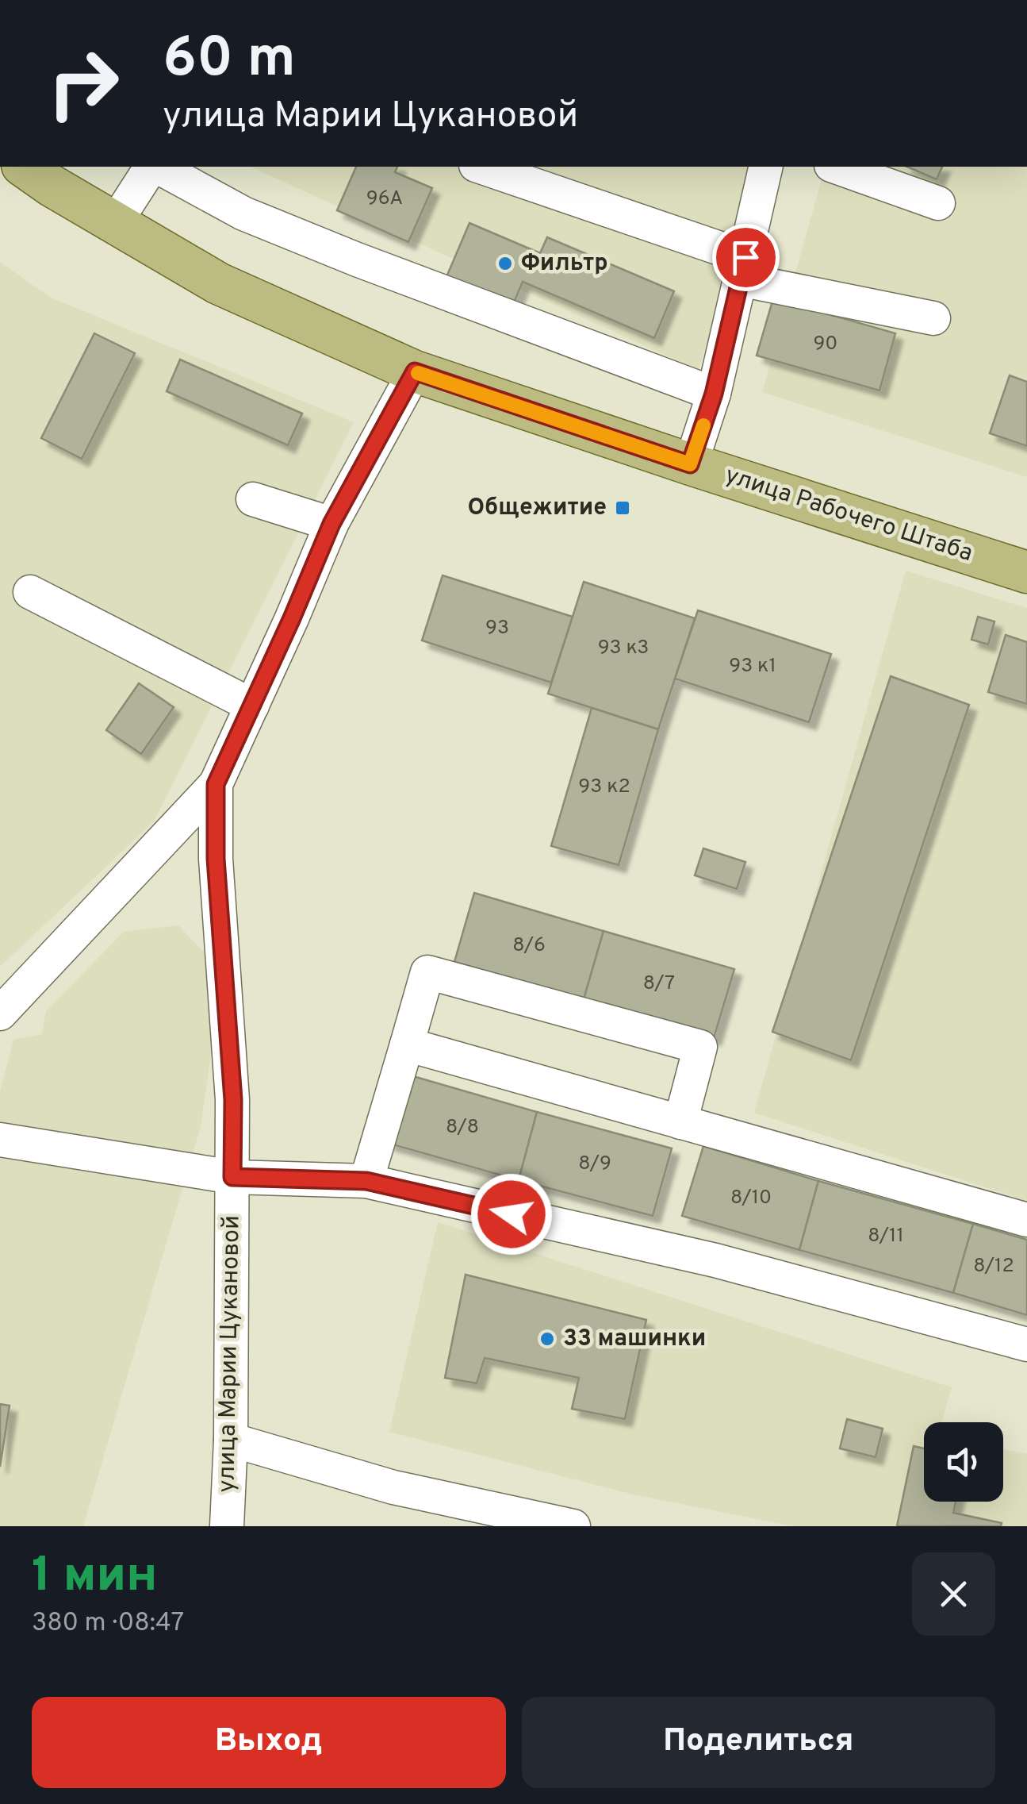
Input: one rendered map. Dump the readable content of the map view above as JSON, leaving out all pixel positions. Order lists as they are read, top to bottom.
{
  "streets": {
    "main road": ["улица Рабочего Штаба"],
    "street": ["улица Марии Цукановой"]
  },
  "crossings": [
    ["улица Рабочего Штаба", "улица Марии Цукановой"]
  ],
  "places": {
    "other": ["Фильтр", "33 машинки"],
    "transit": ["Общежитие"]
  },
  "house_numbers": [
    "96А",
    "90",
    "93",
    "93 к3",
    "93 к1",
    "93 к2",
    "8/6",
    "8/7",
    "8/8",
    "8/9",
    "8/10",
    "8/11",
    "8/12"
  ],
  "page": {
    "turn": ["60 m", "улица Марии Цукановой"],
    "heading": ["1 мин", "380 m · 08:47"],
    "buttons": ["Выход", "Поделиться"]
  }
}
